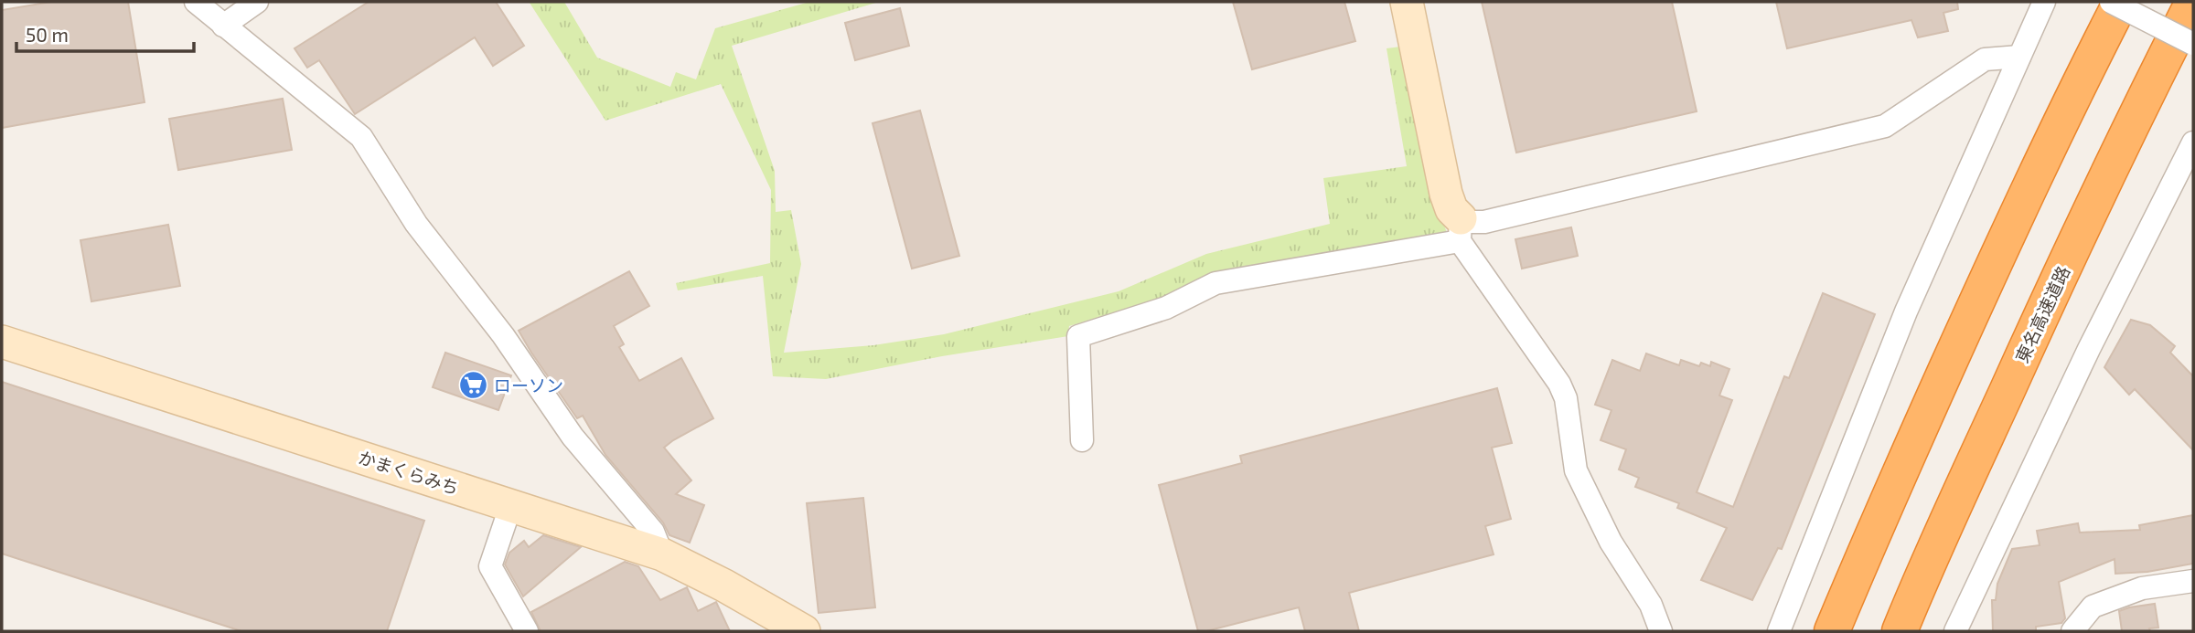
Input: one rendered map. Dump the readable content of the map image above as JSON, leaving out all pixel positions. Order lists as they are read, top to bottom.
{
  "streets": {
    "highway": ["東名高速道路"],
    "main road": ["かまくらみち"]
  },
  "places": {
    "supermarket": ["ローソン"]
  },
  "scale_bar": "50 m"
}
